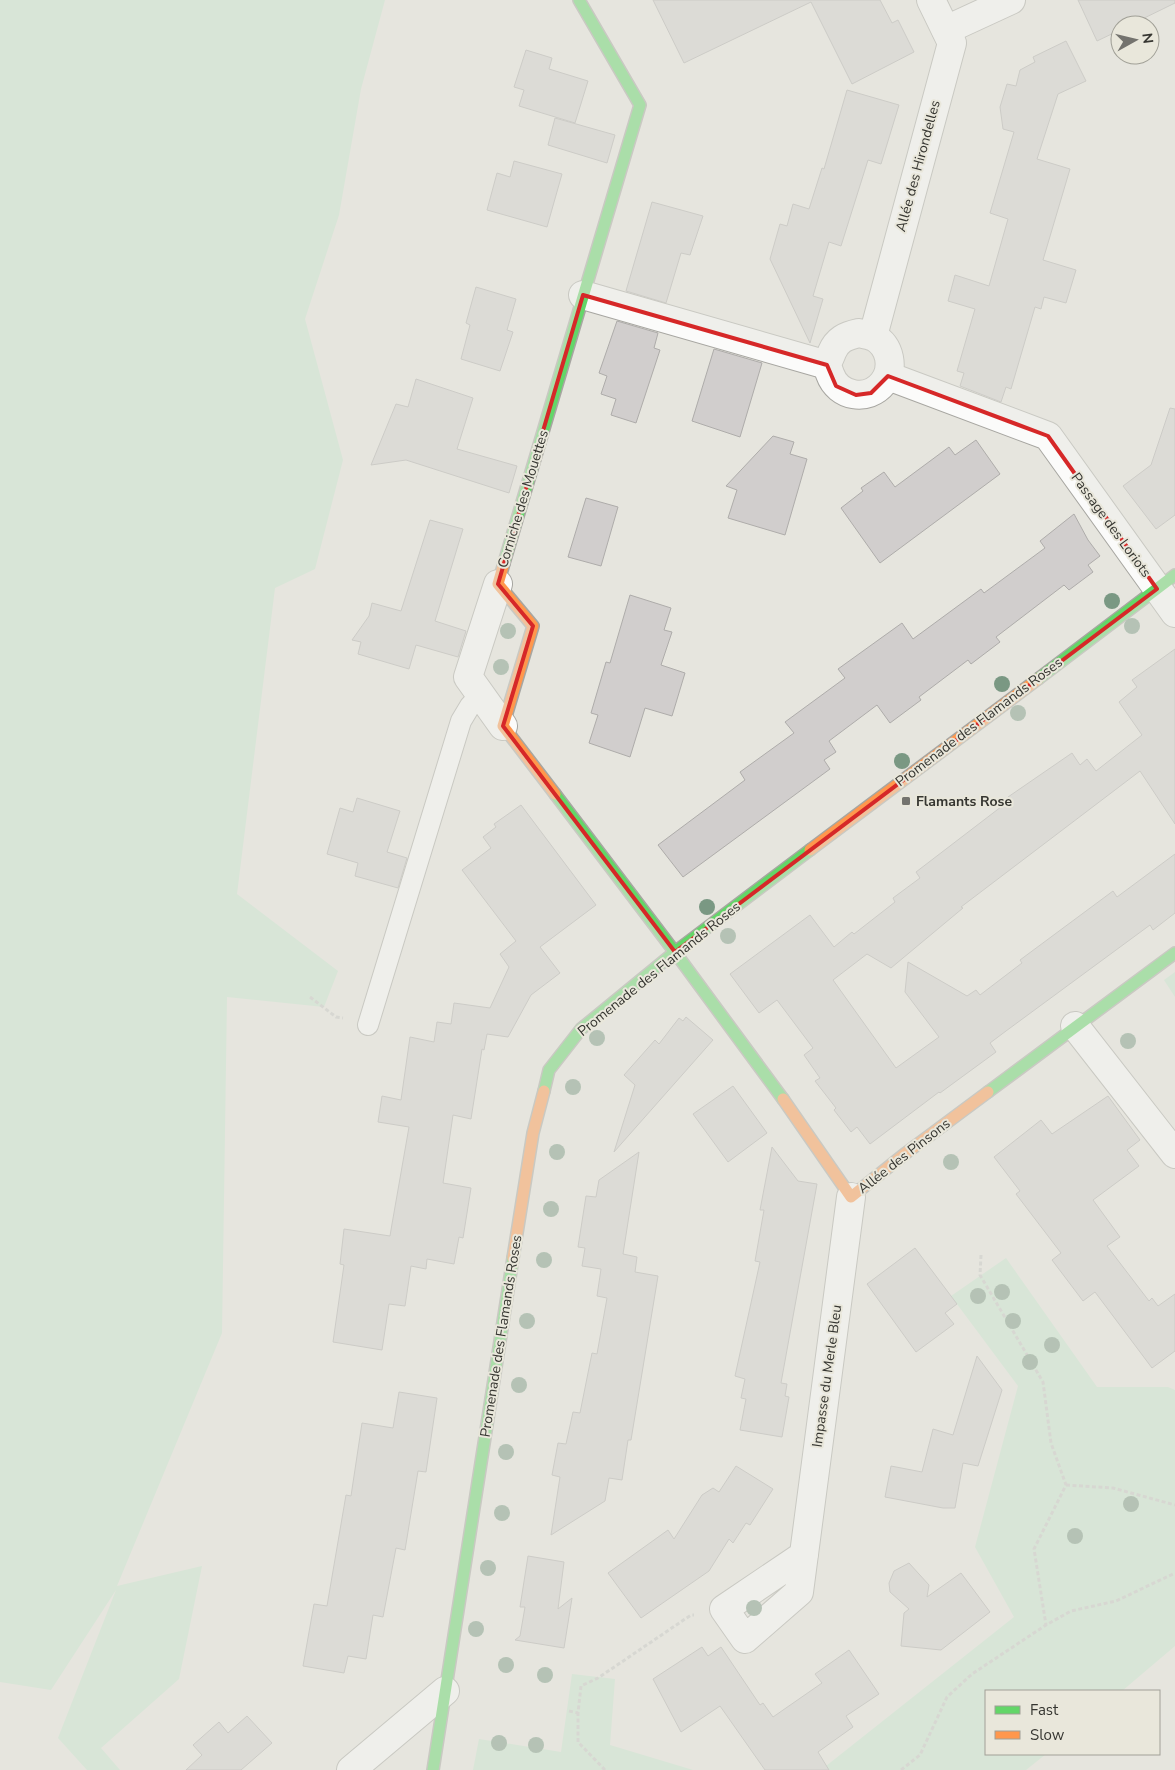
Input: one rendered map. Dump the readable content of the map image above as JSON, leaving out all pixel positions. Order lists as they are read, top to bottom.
{
  "streets": {
    "street": [
      "Allée des Hirondelles",
      "Corniche des Mouettes",
      "Passage des Loriots",
      "Promenade des Flamands Roses",
      "Allée des Pinsons",
      "Impasse du Merle Bleu"
    ]
  },
  "crossings": [
    ["Allée des Hirondelles", "Passage des Loriots"],
    ["Passage des Loriots", "Promenade des Flamands Roses"],
    ["Promenade des Flamands Roses", "Allée des Pinsons"],
    ["Allée des Pinsons", "Impasse du Merle Bleu"]
  ],
  "places": {
    "transit": ["Flamants Rose"]
  },
  "legend": ["Fast", "Slow"],
  "north": "right"
}
